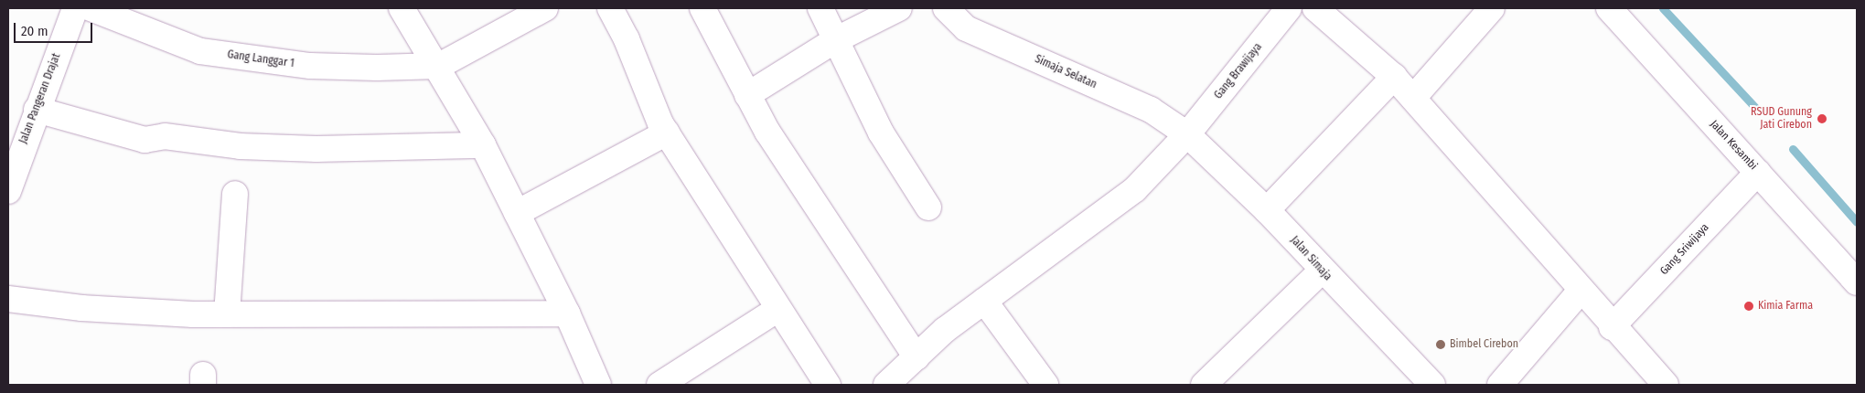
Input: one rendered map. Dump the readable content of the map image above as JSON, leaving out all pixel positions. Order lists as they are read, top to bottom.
{
  "streets": {
    "street": [
      "Gang Langgar 1",
      "Gang Brawijaya",
      "Simaja Selatan",
      "Jalan Pangeran Drajat",
      "Jalan Kesambi",
      "Gang Sriwijaya",
      "Jalan Simaja"
    ]
  },
  "crossings": [
    ["Gang Brawijaya", "Simaja Selatan"],
    ["Gang Brawijaya", "Jalan Simaja"],
    ["Simaja Selatan", "Jalan Simaja"],
    ["Jalan Kesambi", "Gang Sriwijaya"]
  ],
  "places": ["RSUD Gunung Jati Cirebon", "Kimia Farma", "Bimbel Cirebon"],
  "scale_bar": "20 m"
}
